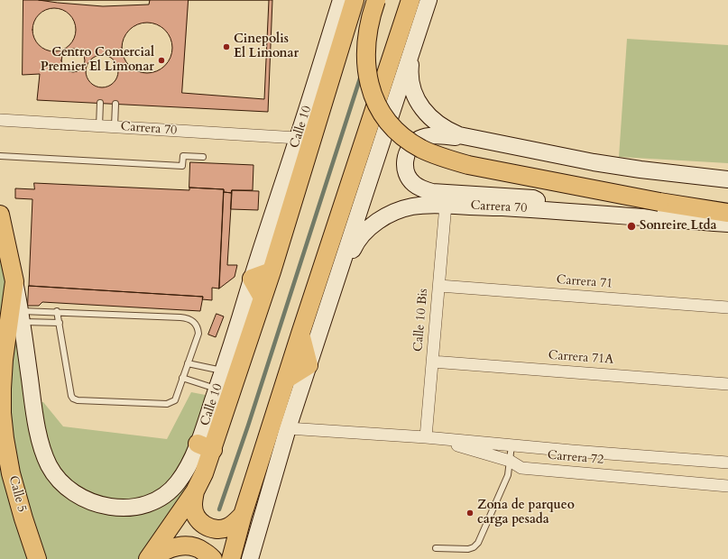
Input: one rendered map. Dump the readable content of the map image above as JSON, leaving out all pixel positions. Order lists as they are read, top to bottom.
{
  "streets": {
    "main road": ["Calle 10", "Calle 5"],
    "street": [
      "Carrera 70",
      "Carrera 71",
      "Calle 10 Bis",
      "Carrera 71A",
      "Carrera 72"
    ]
  },
  "crossings": [
    ["Calle 10", "Carrera 70"],
    ["Calle 10", "Calle 5"],
    ["Carrera 70", "Calle 10 Bis"],
    ["Carrera 71", "Calle 10 Bis"],
    ["Calle 10 Bis", "Carrera 71A"],
    ["Calle 10 Bis", "Carrera 72"]
  ],
  "places": [
    "Cinepolis El Limonar",
    "Centro Comercial Premier El Limonar",
    "Sonreire Ltda",
    "Zona de parqueo carga pesada"
  ]
}
